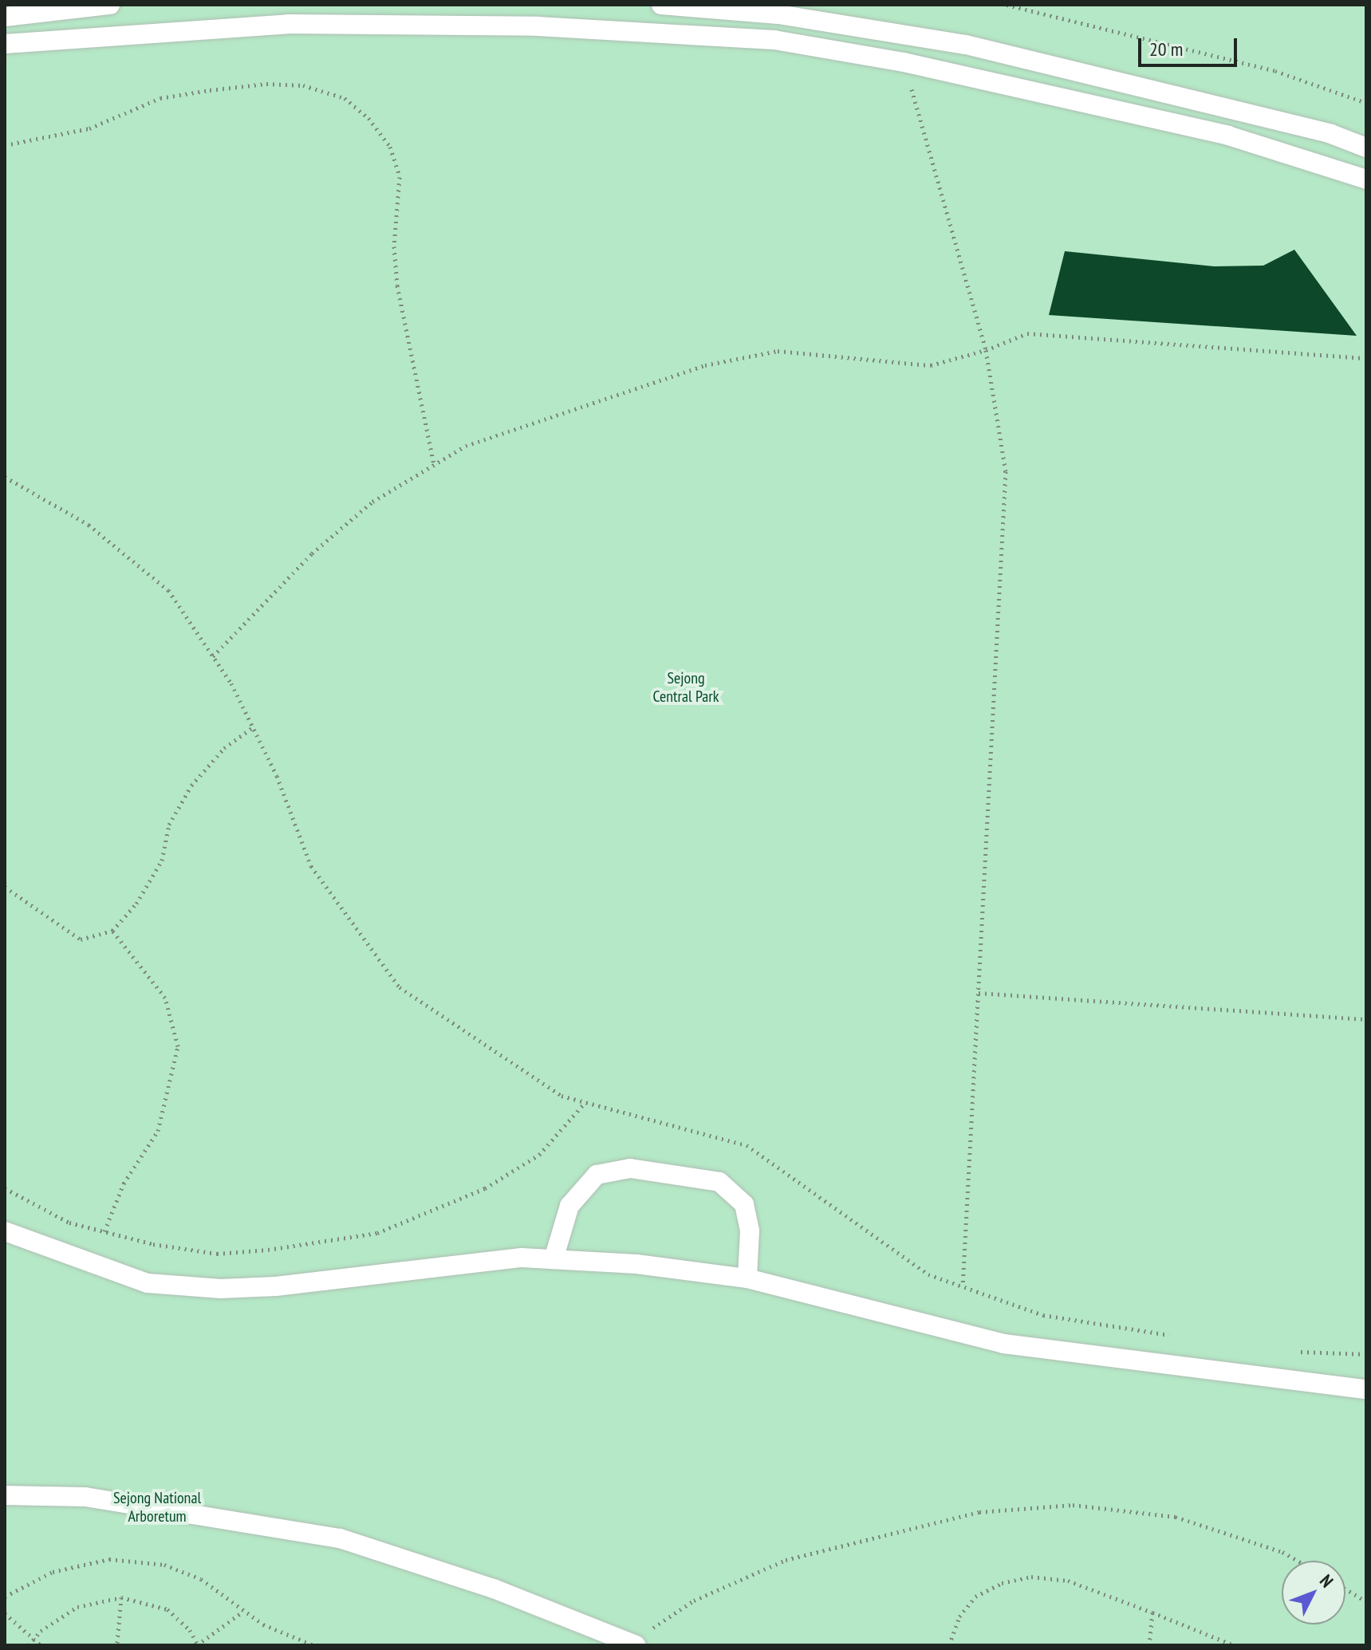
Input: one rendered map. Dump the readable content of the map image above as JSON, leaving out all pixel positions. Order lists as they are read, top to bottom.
{
  "parks": ["Sejong Central Park", "Sejong National Arboretum"],
  "scale_bar": "20 m",
  "north": "top right"
}
